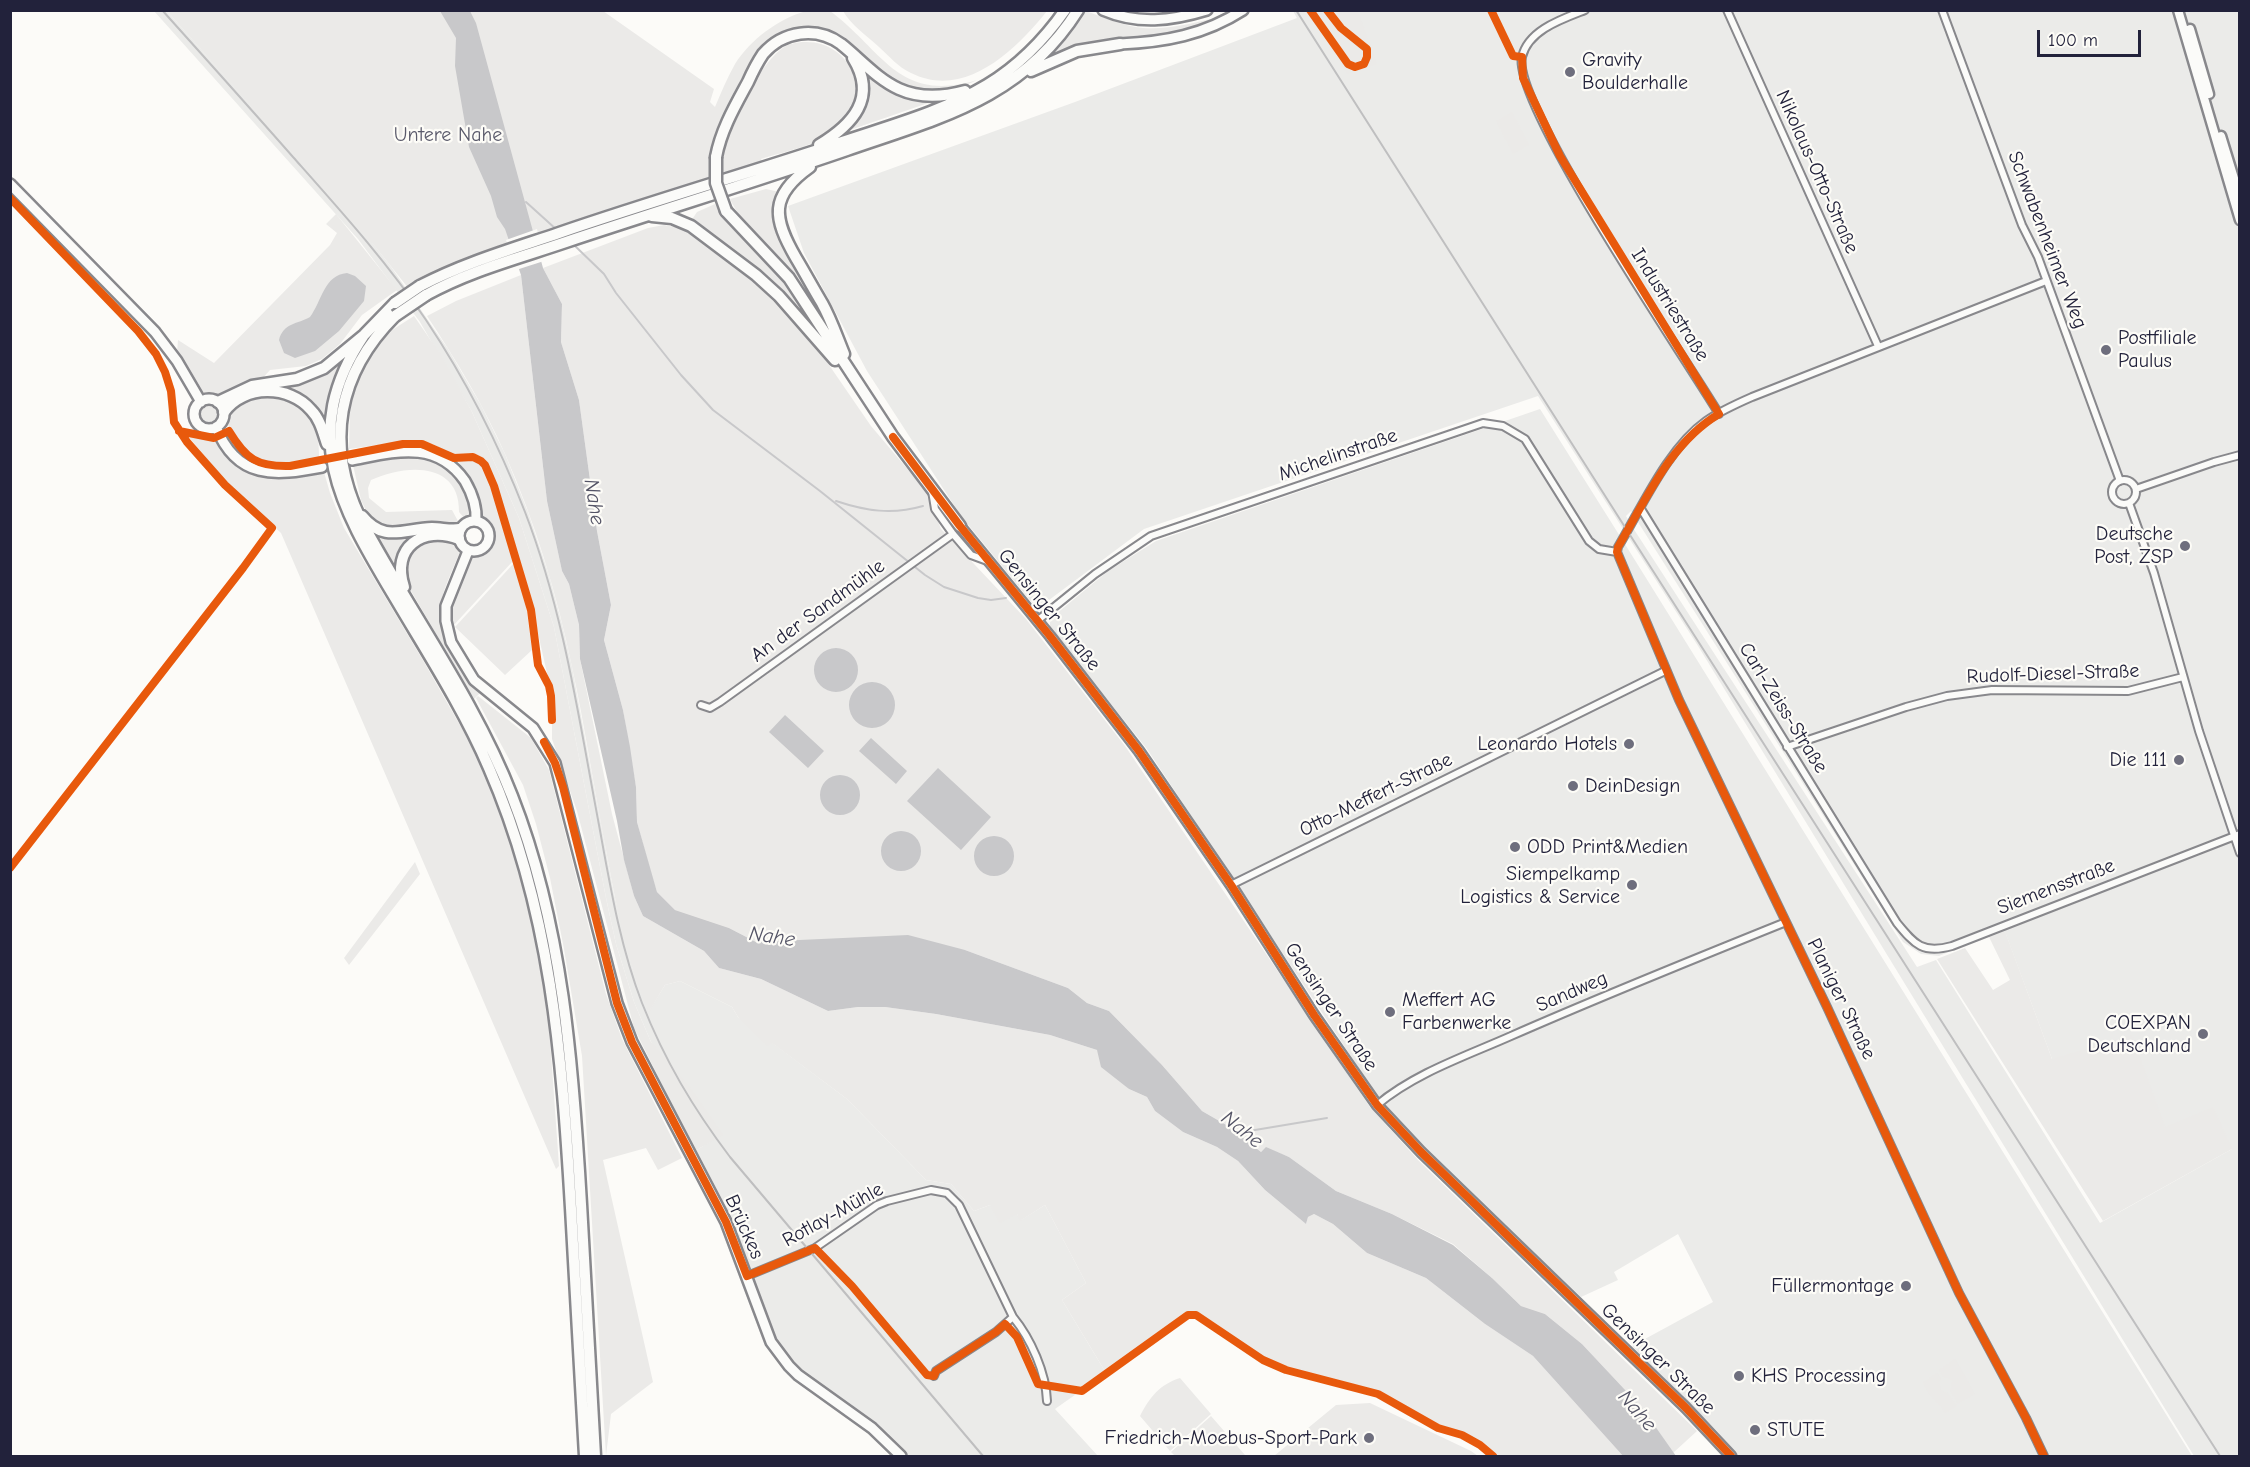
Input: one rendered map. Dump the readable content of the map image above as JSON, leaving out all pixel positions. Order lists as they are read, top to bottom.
{
  "streets": {
    "main road": ["Brückes"],
    "street": [
      "Nikolaus-Otto-Straße",
      "Schwabenheimer Weg",
      "Industriestraße",
      "Michelinstraße",
      "Gensinger Straße",
      "An der Sandmühle",
      "Rudolf-Diesel-Straße",
      "Carl-Zeiss-Straße",
      "Otto-Meffert-Straße",
      "Siemensstraße",
      "Sandweg",
      "Planiger Straße",
      "Rotlay-Mühle"
    ]
  },
  "crossings": [
    ["Michelinstraße", "Gensinger Straße"],
    ["Michelinstraße", "Planiger Straße"],
    ["Gensinger Straße", "An der Sandmühle"],
    ["Gensinger Straße", "Otto-Meffert-Straße"],
    ["Gensinger Straße", "Sandweg"],
    ["Rudolf-Diesel-Straße", "Carl-Zeiss-Straße"],
    ["Carl-Zeiss-Straße", "Siemensstraße"],
    ["Otto-Meffert-Straße", "Planiger Straße"],
    ["Sandweg", "Planiger Straße"],
    ["Rotlay-Mühle", "Brückes"]
  ],
  "water": ["Nahe"],
  "parks": ["Untere Nahe"],
  "places": [
    "Gravity Boulderhalle",
    "Postfiliale Paulus",
    "Deutsche Post, ZSP",
    "Leonardo Hotels",
    "Die 111",
    "DeinDesign",
    "ODD Print&Medien",
    "Siempelkamp Logistics & Service",
    "Meffert AG Farbenwerke",
    "COEXPAN Deutschland",
    "Füllermontage",
    "KHS Processing",
    "STUTE",
    "Friedrich-Moebus-Sport-Park"
  ],
  "scale_bar": "100 m"
}
